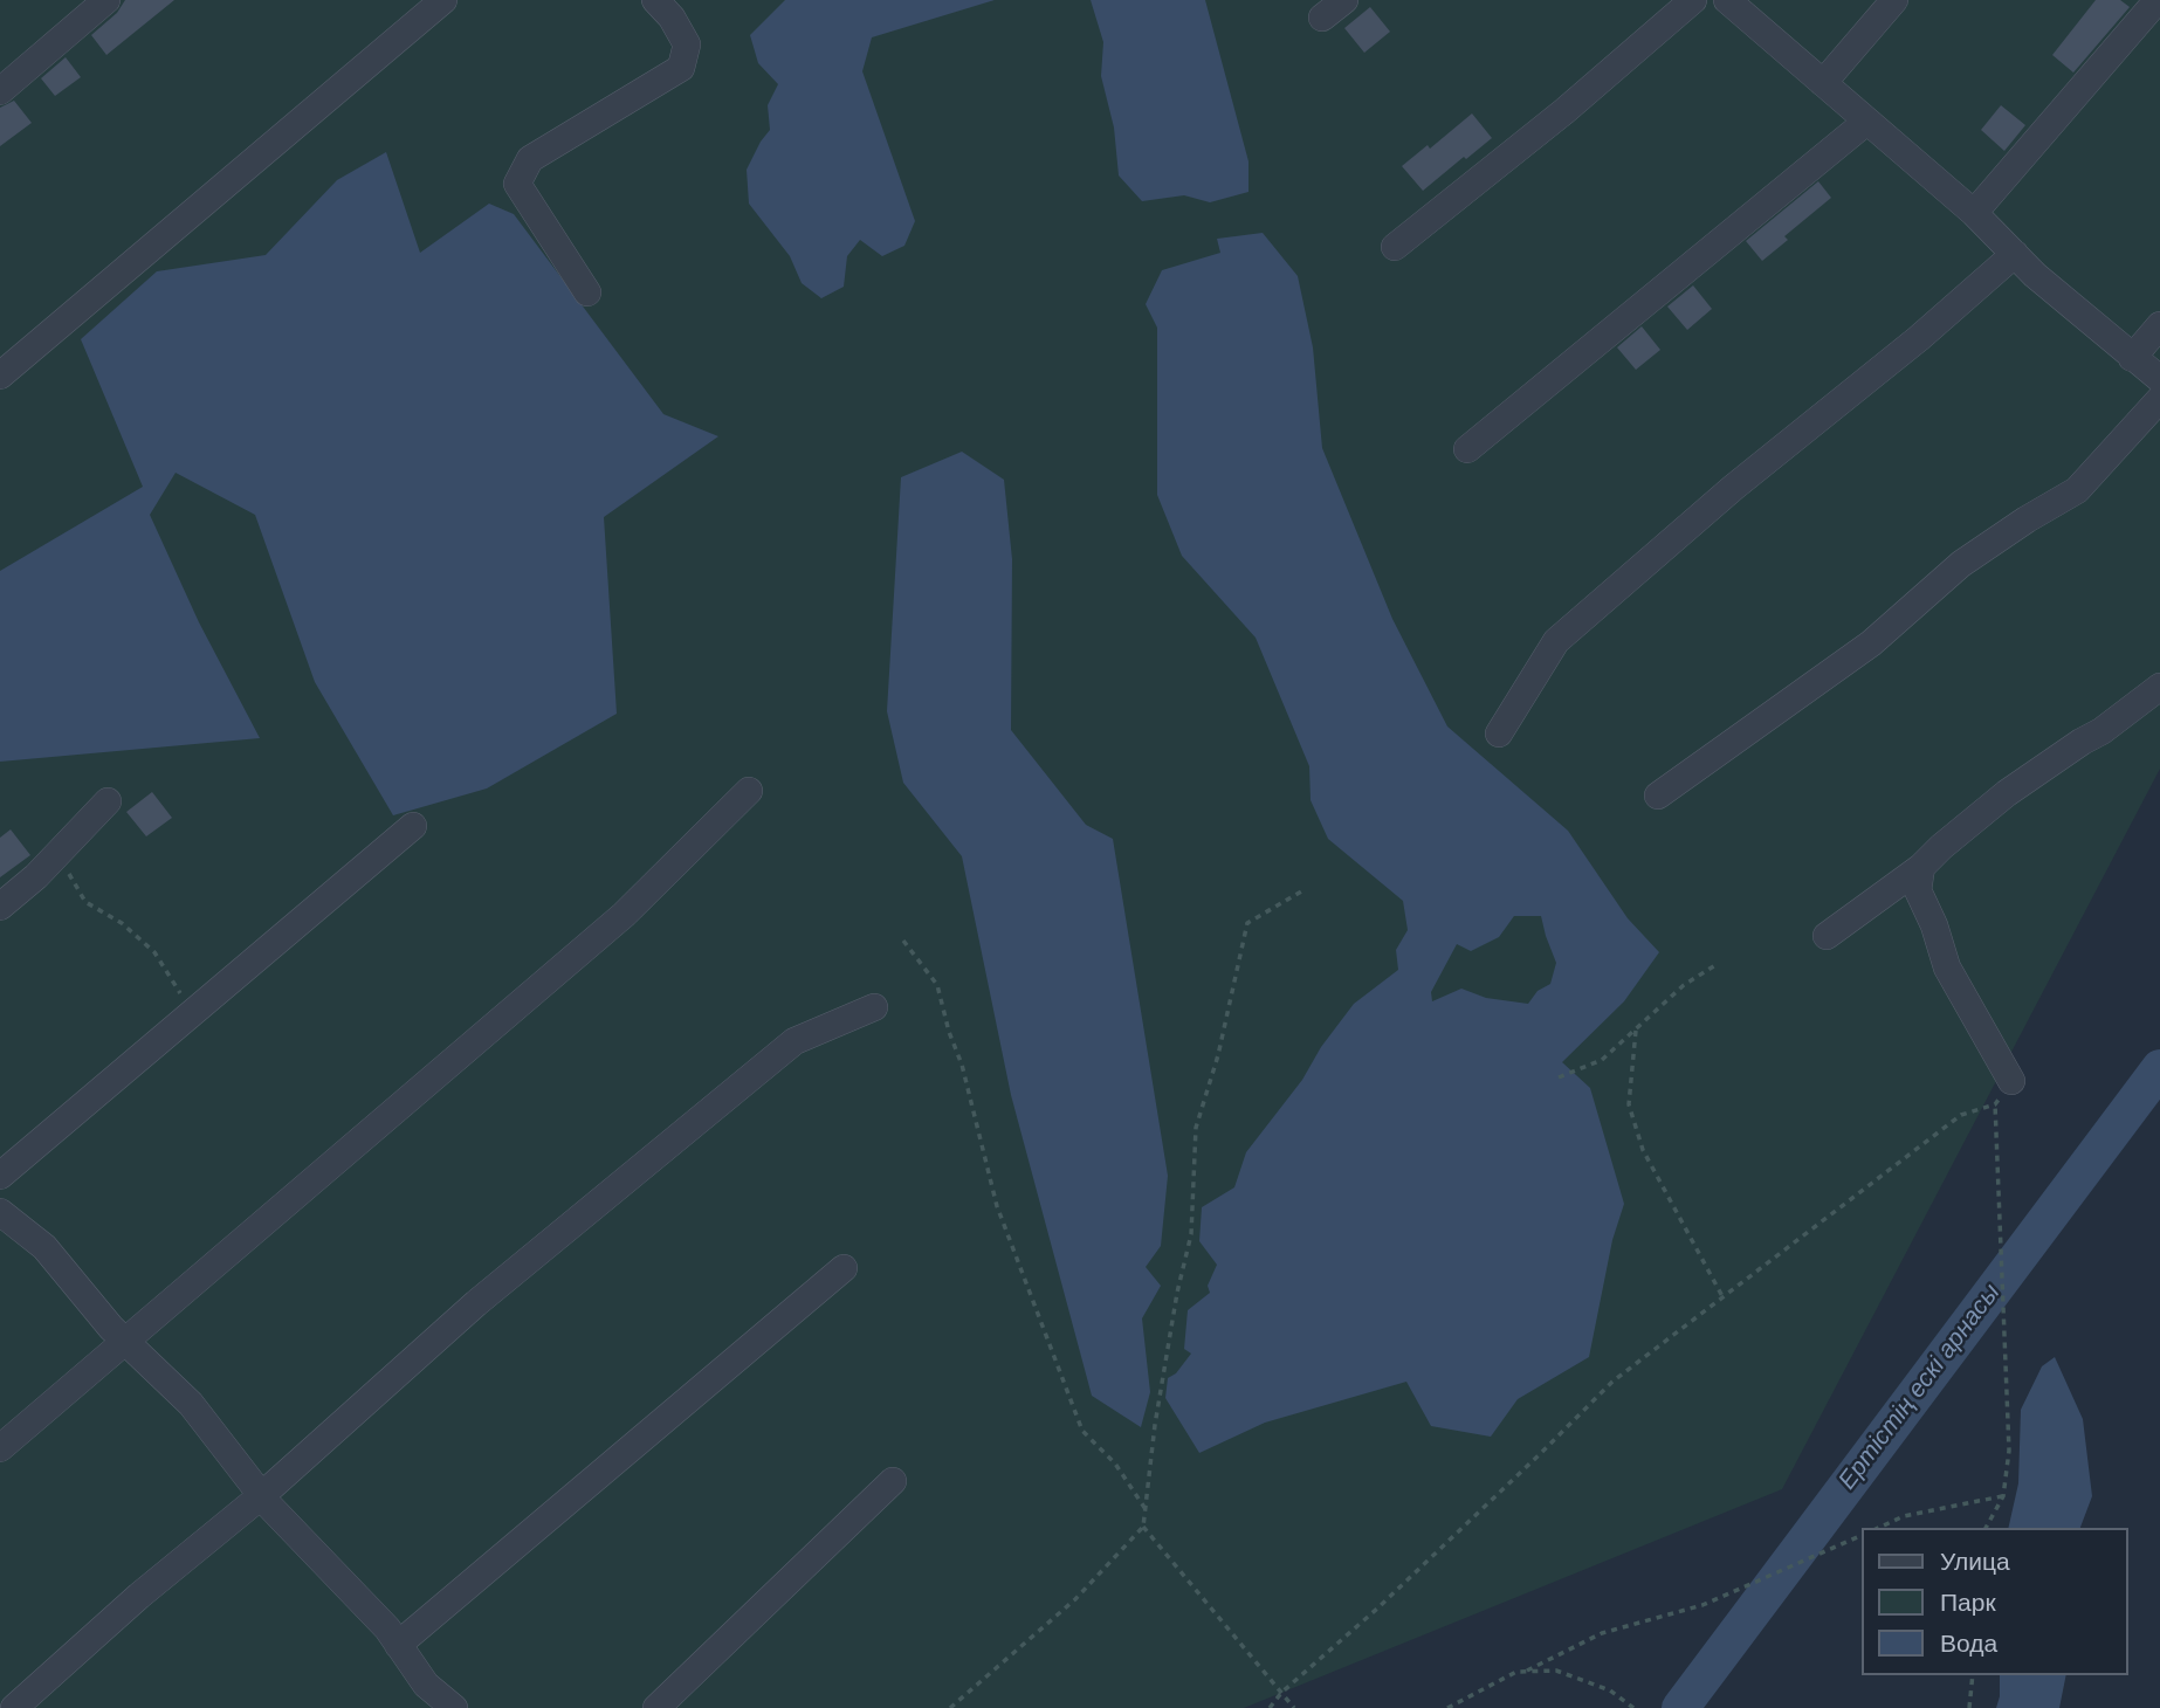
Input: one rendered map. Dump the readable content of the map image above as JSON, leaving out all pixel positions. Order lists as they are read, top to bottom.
{
  "water": ["Ертістің ескі арнасы"],
  "legend": ["Улица", "Парк", "Вода"]
}
